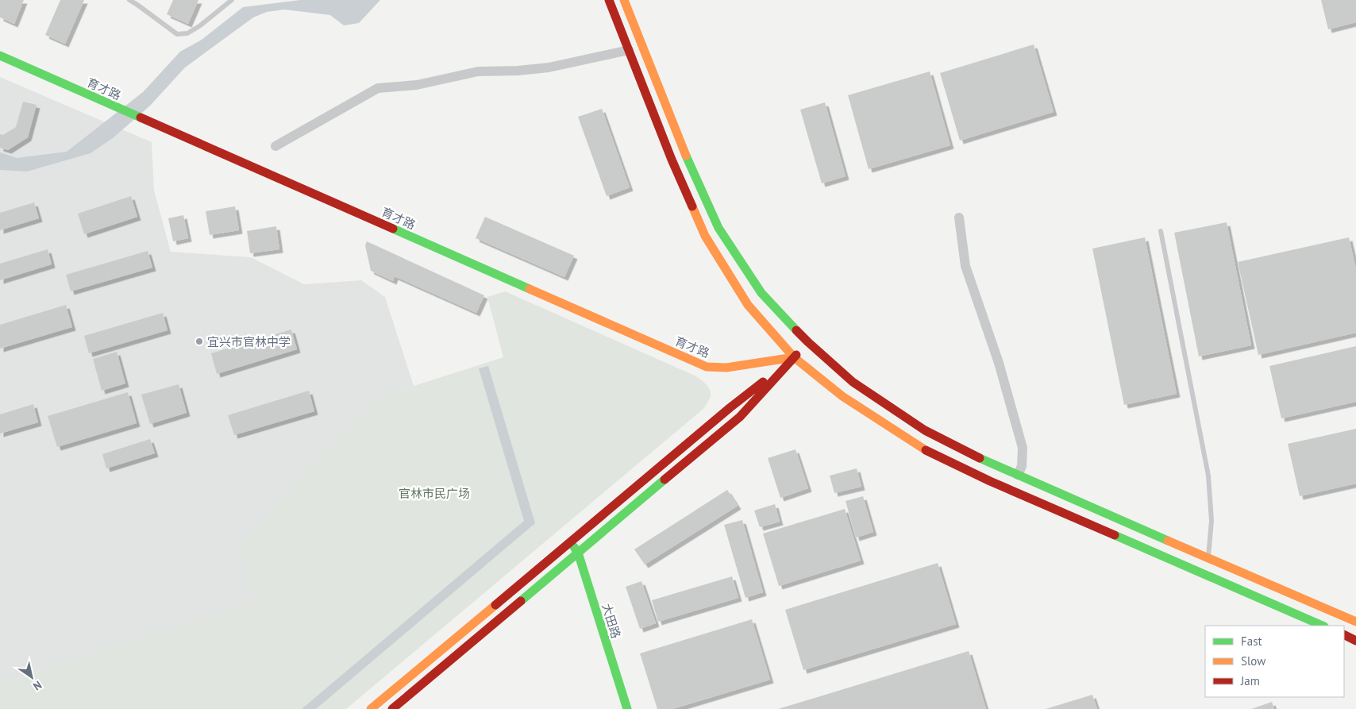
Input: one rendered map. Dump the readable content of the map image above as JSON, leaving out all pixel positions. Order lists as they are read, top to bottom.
{
  "streets": {
    "main road": ["育才路", "大田路"]
  },
  "parks": ["官林市民广场"],
  "places": ["宜兴市官林中学"],
  "legend": ["Fast", "Slow", "Jam"],
  "north": "bottom right"
}
